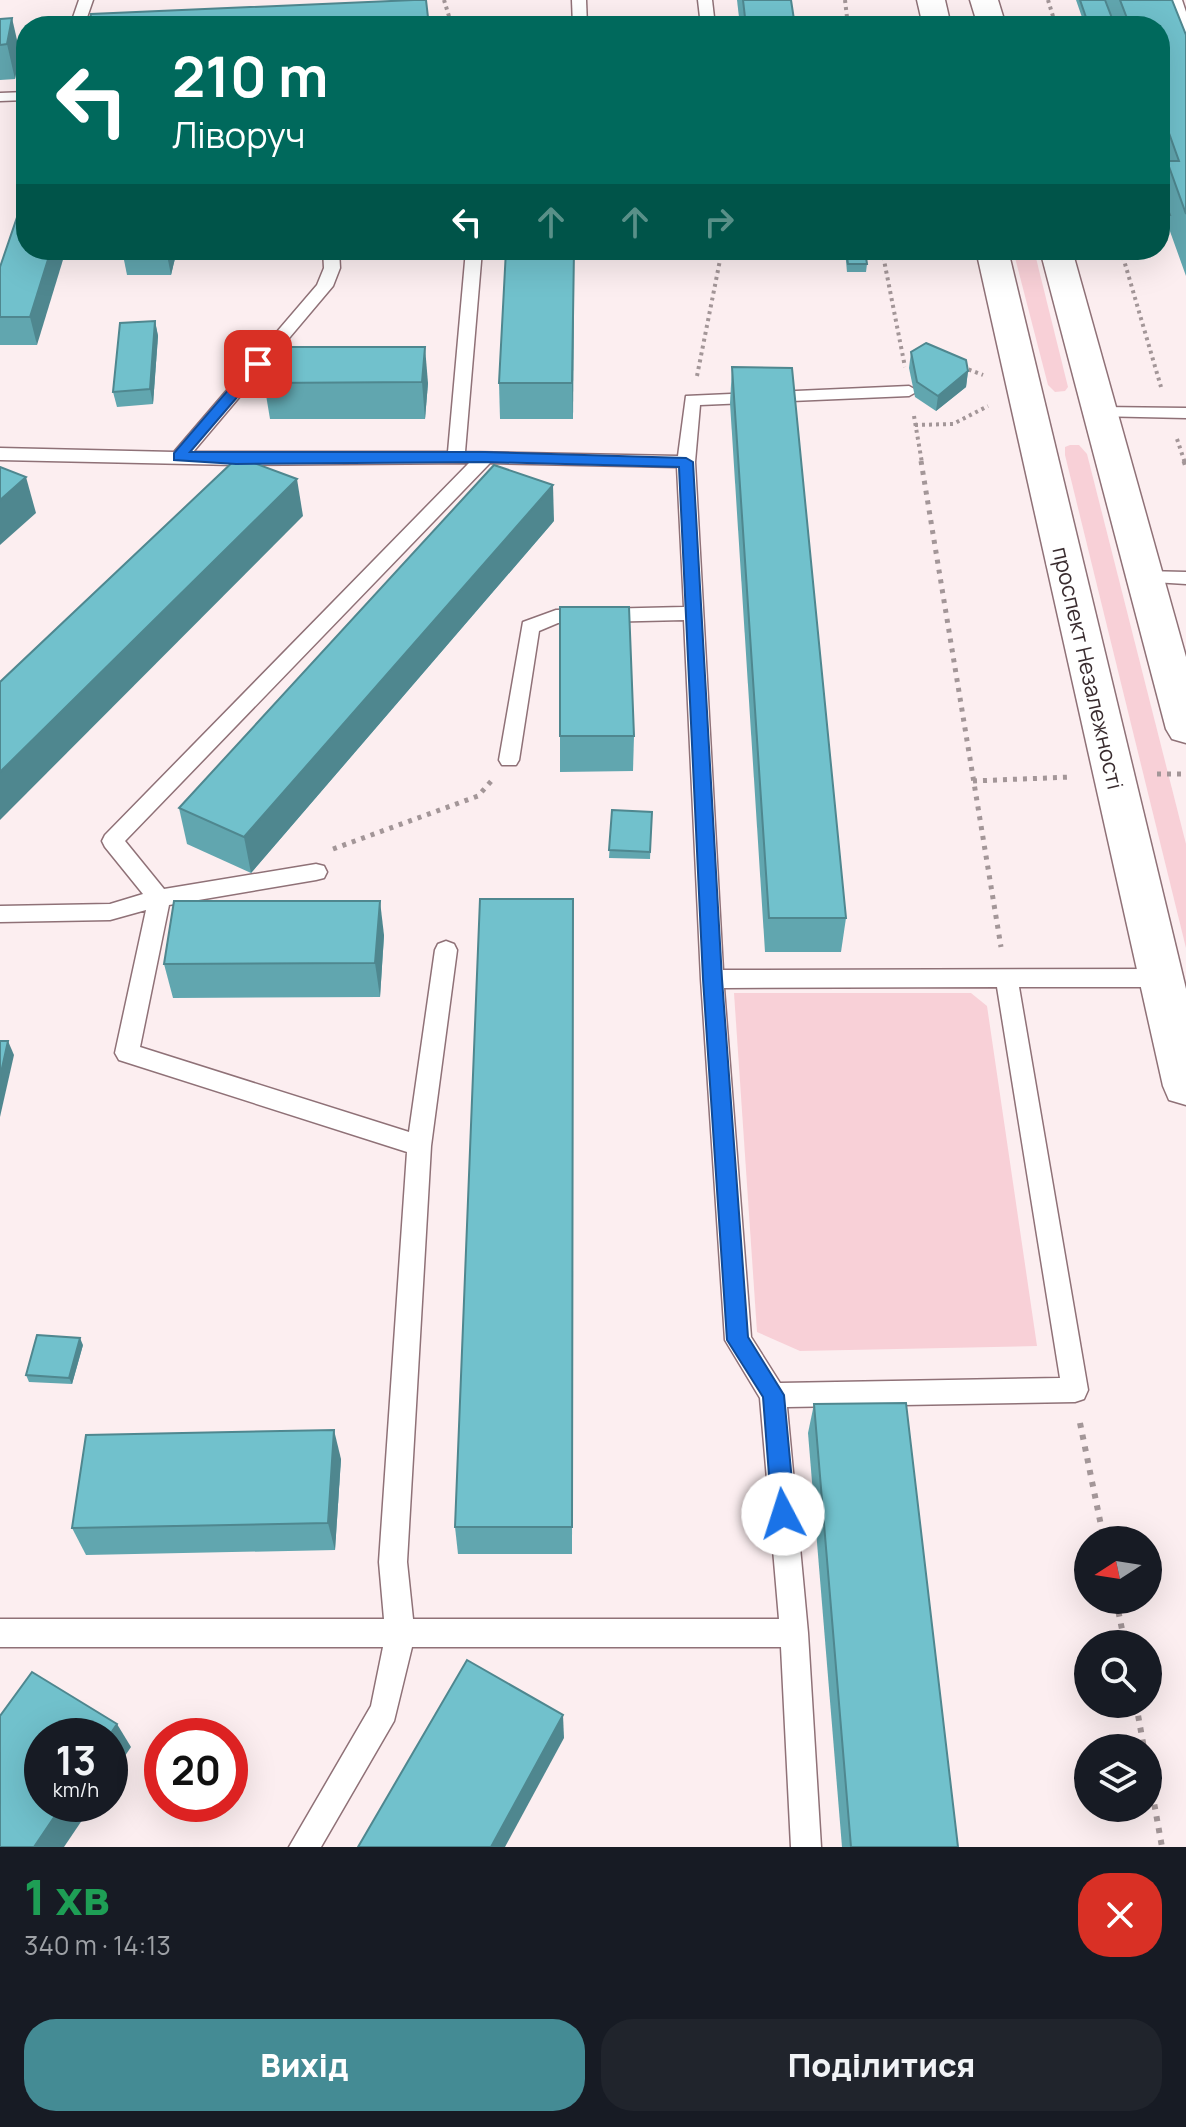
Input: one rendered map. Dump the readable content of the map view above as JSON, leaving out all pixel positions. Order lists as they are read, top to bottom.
{
  "streets": {
    "main road": ["проспект Незалежності"]
  },
  "north": "left",
  "page": {
    "turn": ["210 m", "Ліворуч"],
    "speed": "13 km/h",
    "limit": "20",
    "heading": ["1 хв", "340 m · 14:13"],
    "buttons": ["Вихід", "Поділитися"]
  }
}
